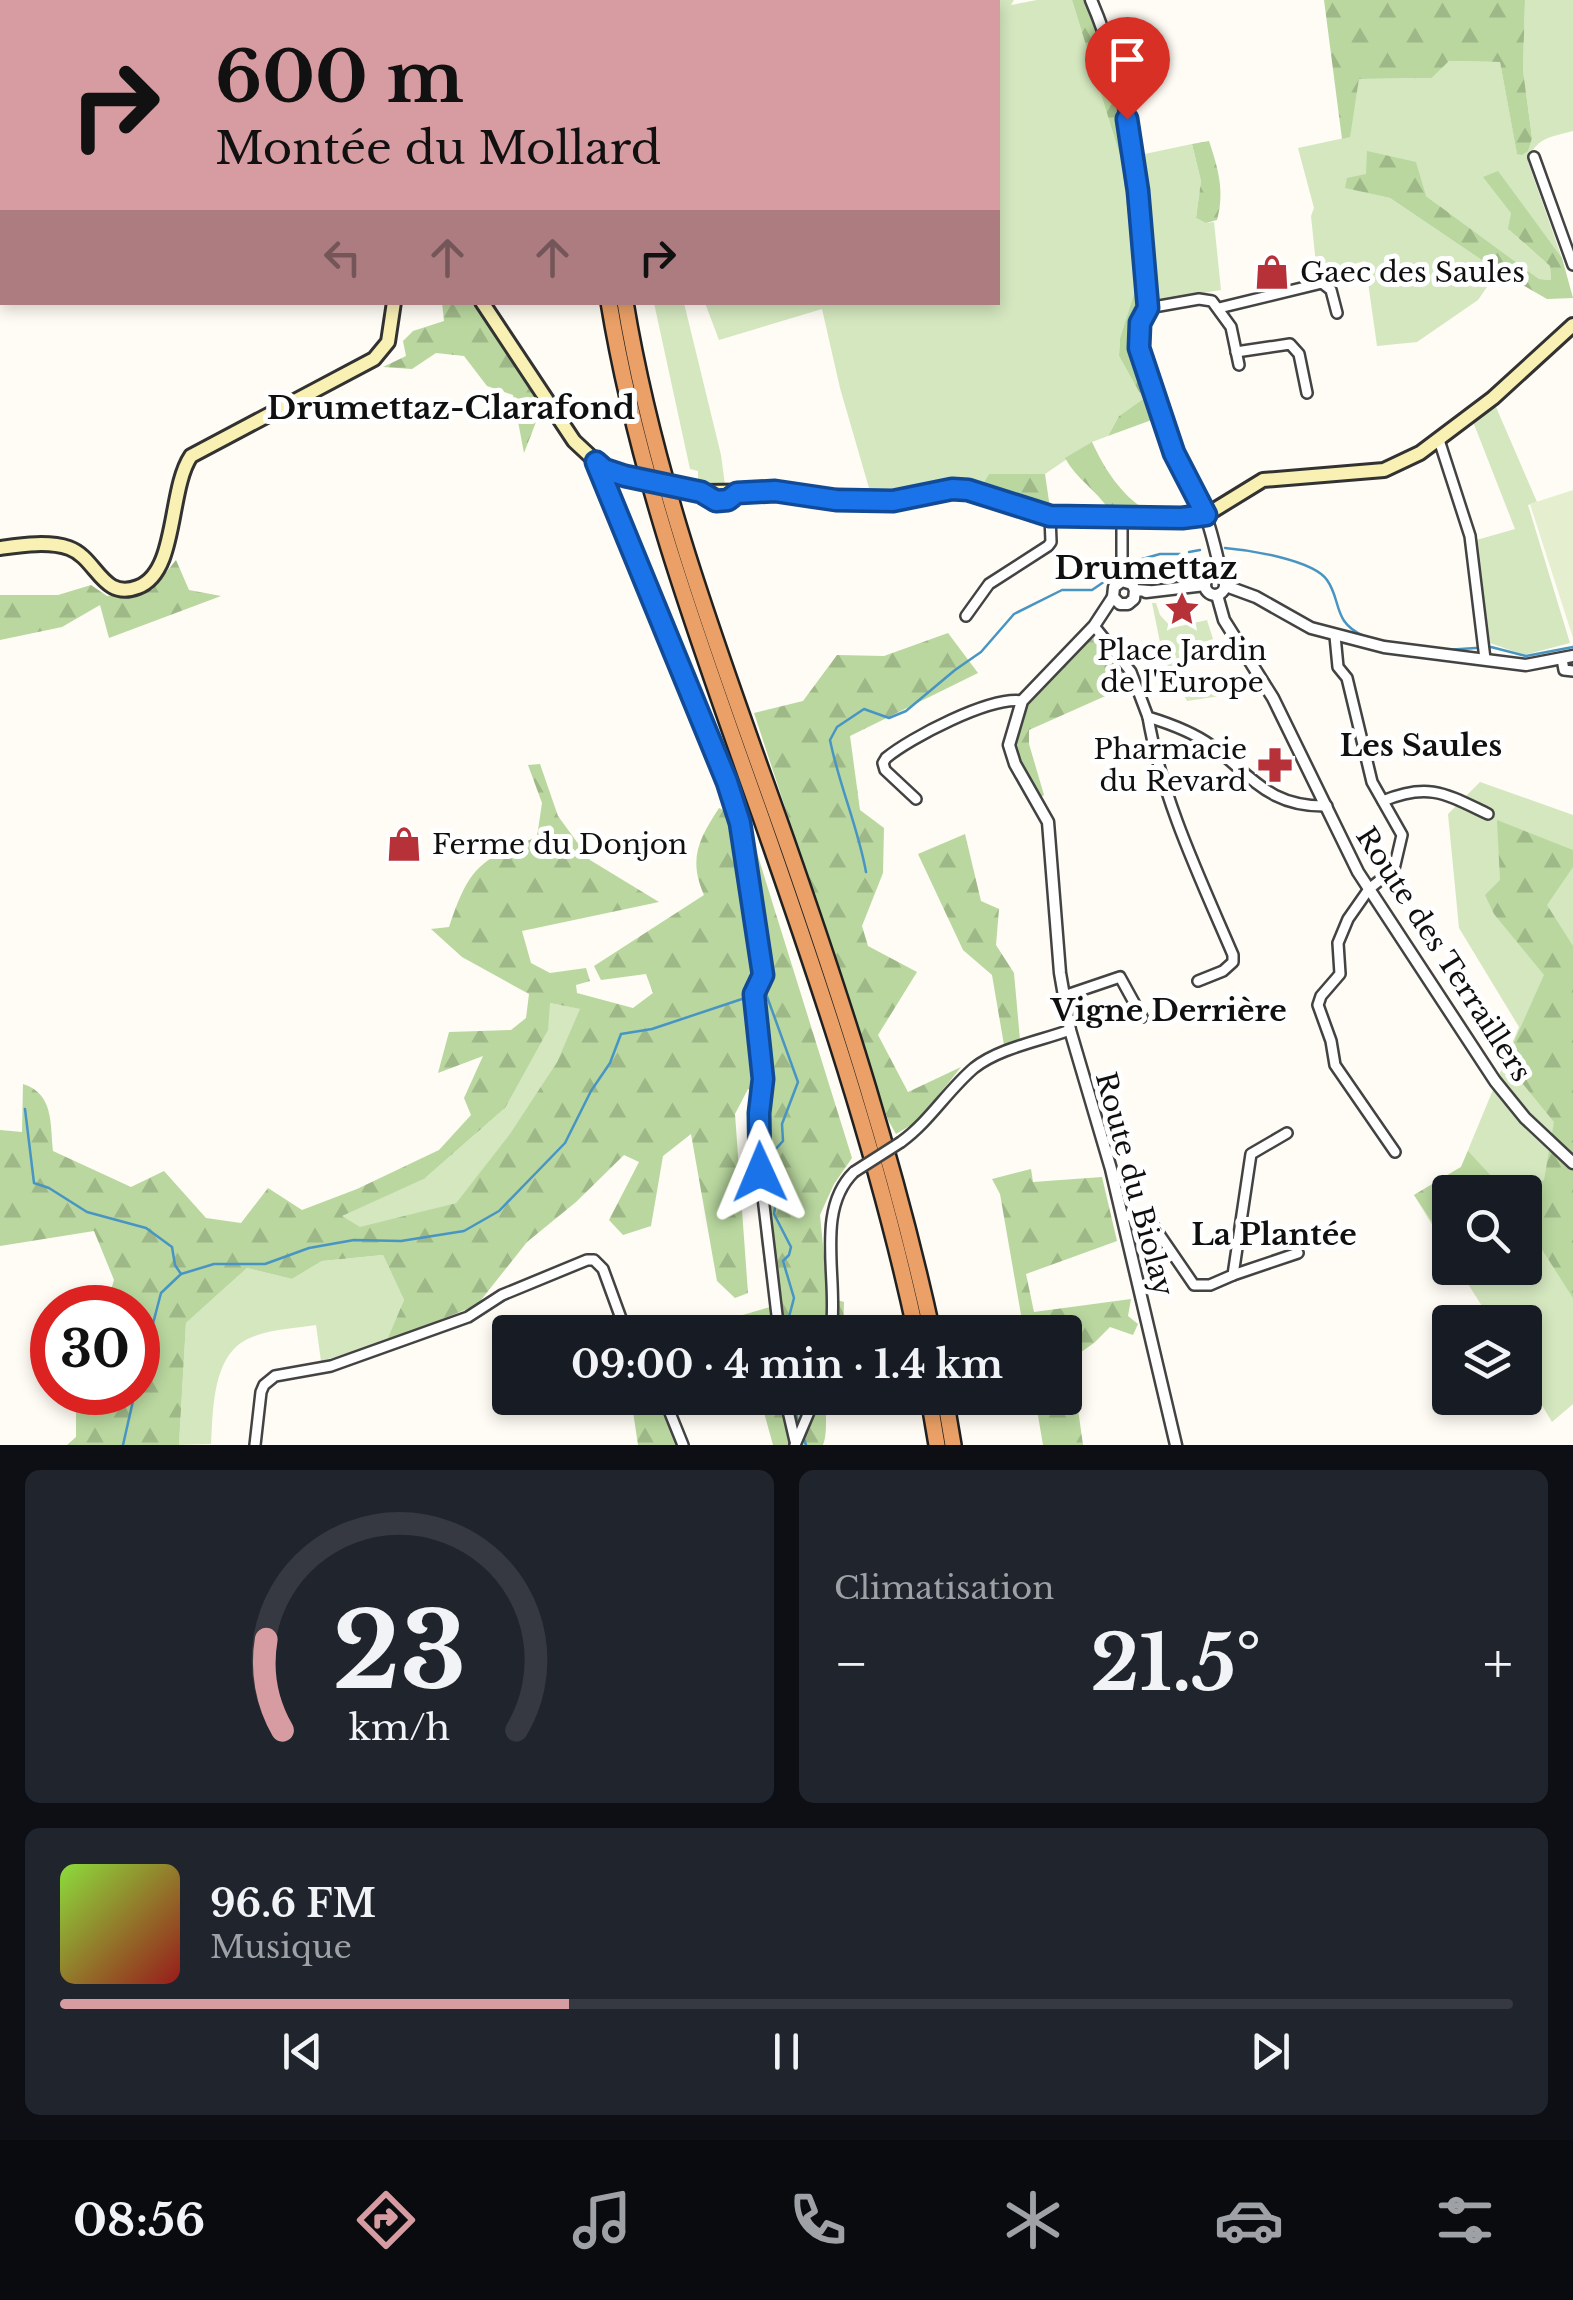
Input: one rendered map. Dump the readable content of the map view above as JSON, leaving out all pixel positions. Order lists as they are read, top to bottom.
{
  "streets": {
    "street": ["Route des Terraillers", "Route du Biolay"]
  },
  "districts": [
    "Drumettaz-Clarafond",
    "Drumettaz",
    "Les Saules",
    "Vigne Derrière",
    "La Plantée"
  ],
  "places": {
    "shop": ["Gaec des Saules", "Ferme du Donjon"],
    "place": ["Place Jardin de l'Europe"],
    "pharmacy": ["Pharmacie du Revard"]
  },
  "page": {
    "turn": ["600 m", "Montée du Mollard"],
    "limit": "30",
    "trip": "09:00 · 4 min · 1.4 km",
    "tile": "Climatisation",
    "heat": ["−", "21.5°", "+"],
    "song": ["96.6 FM", "Musique"],
    "tabs": "08:56",
    "gauge": ["23", "km/h"]
  }
}
